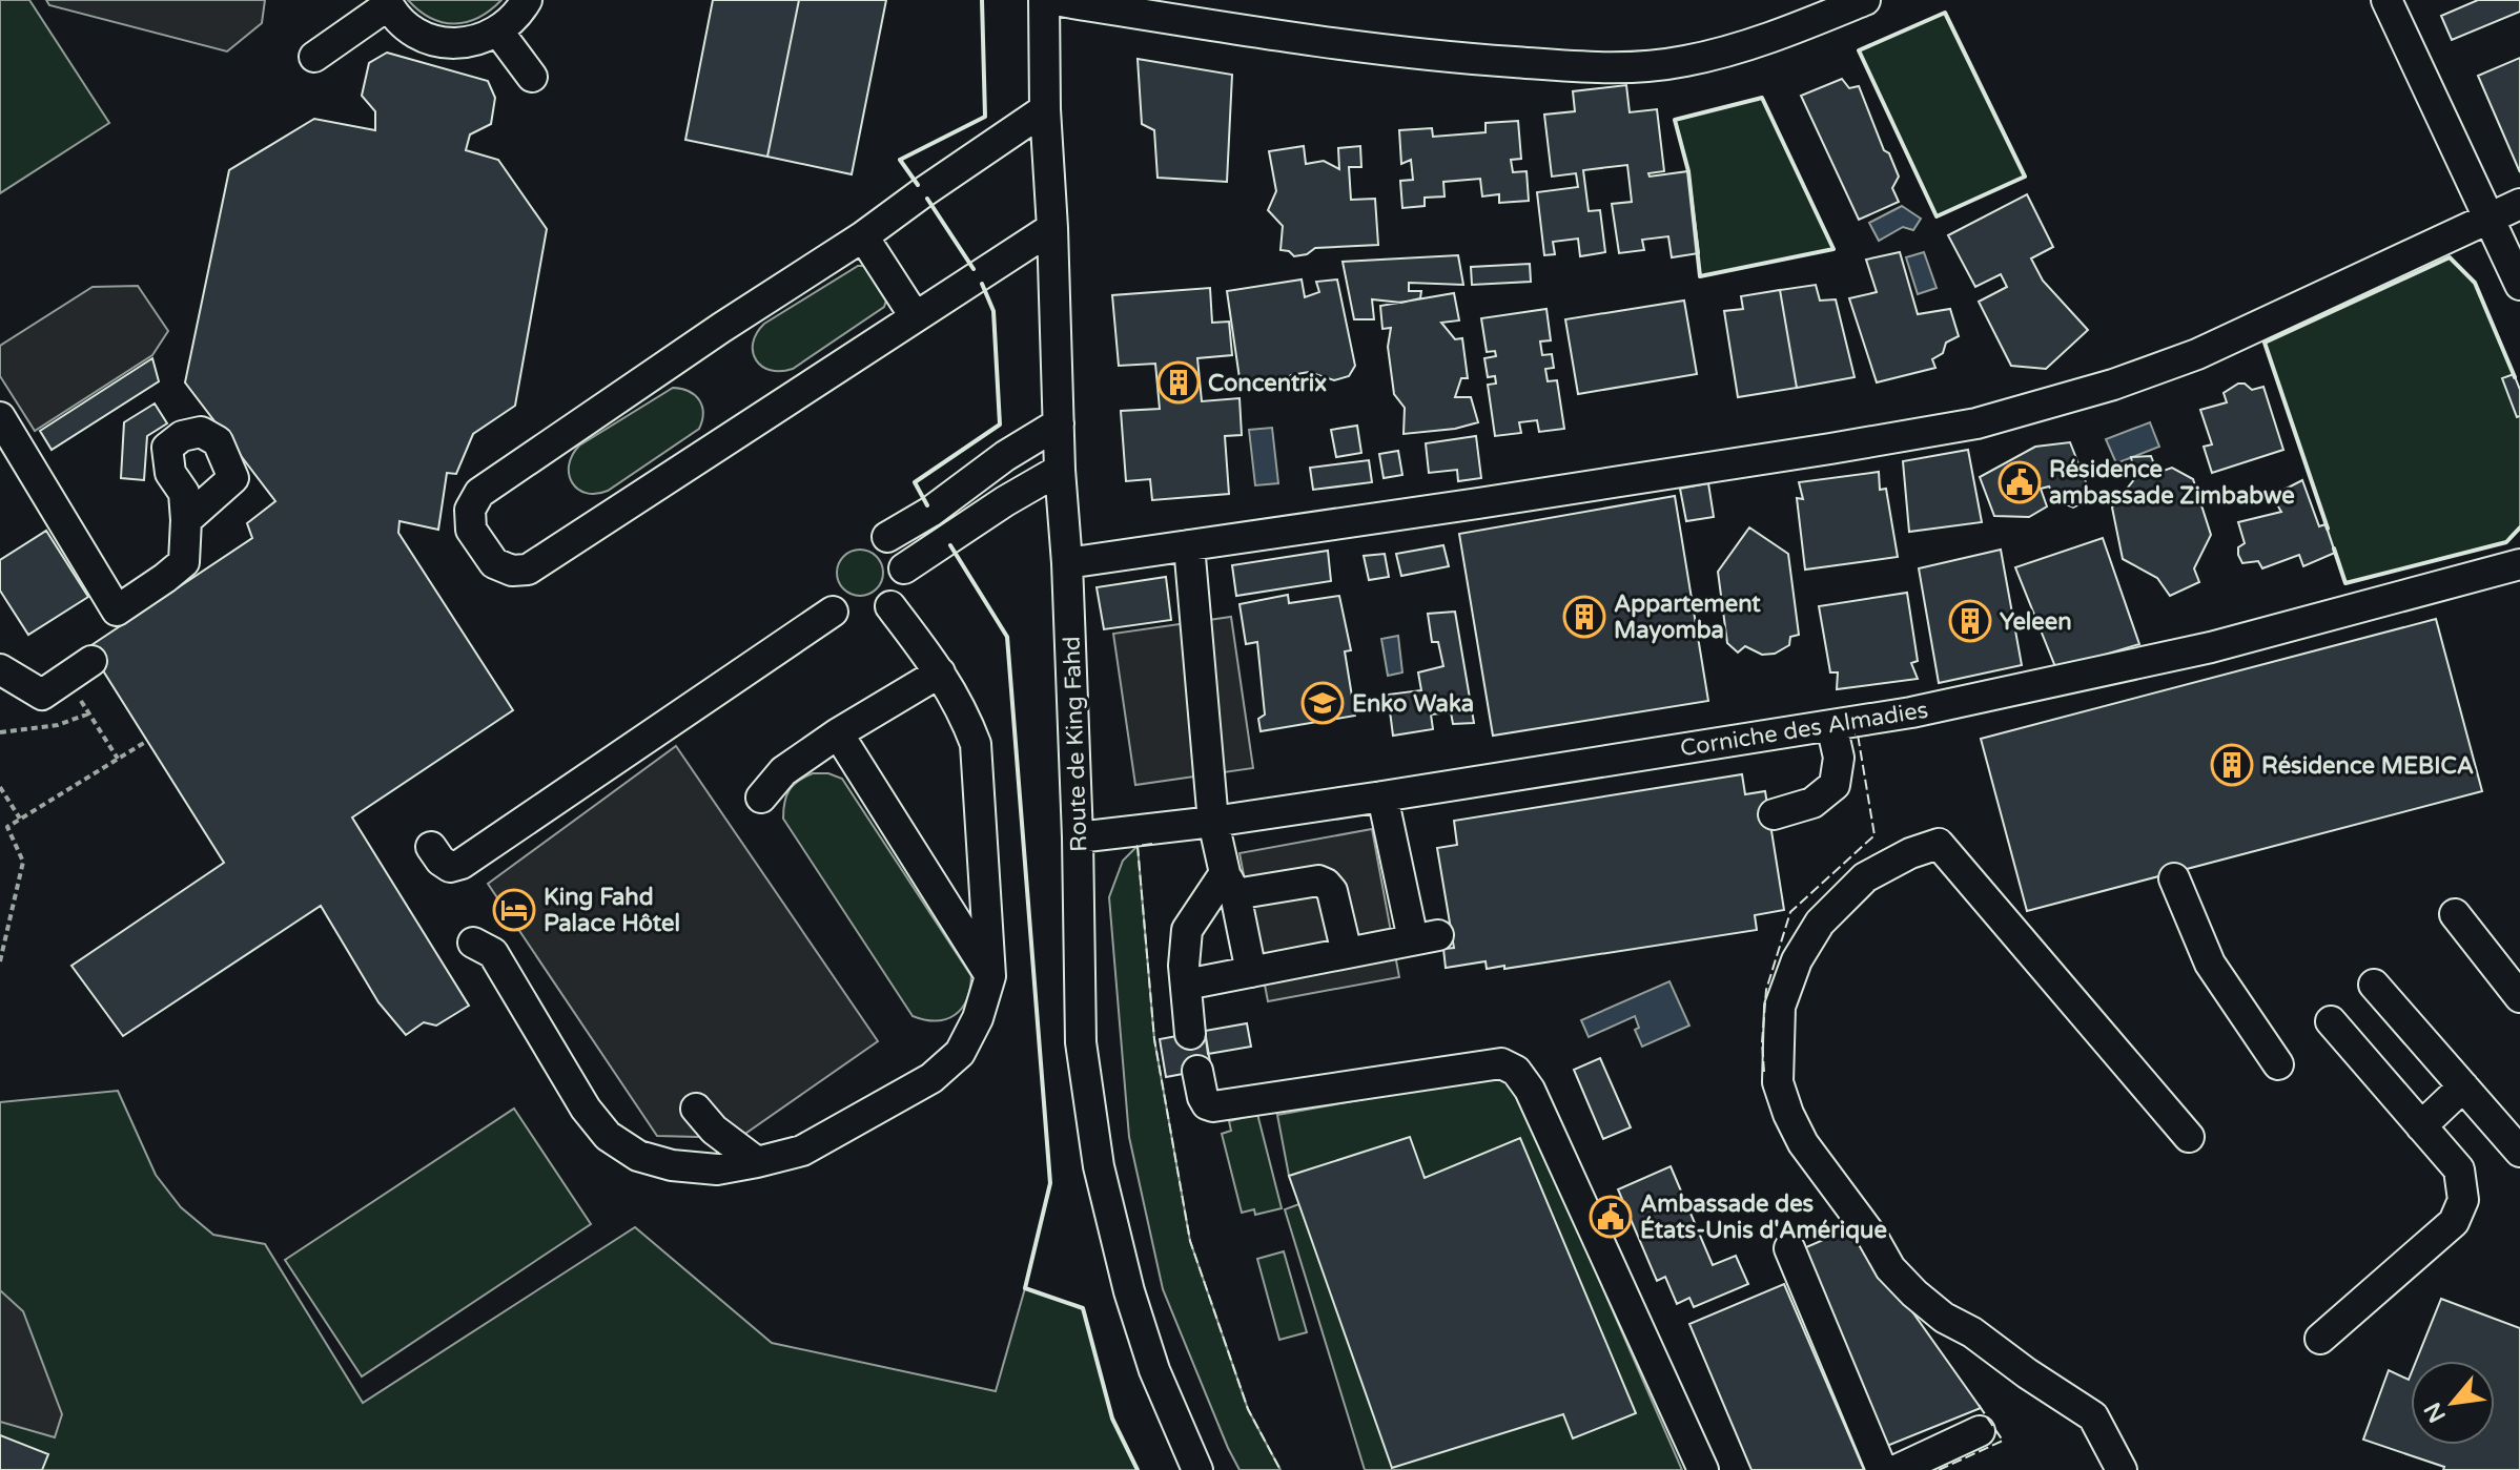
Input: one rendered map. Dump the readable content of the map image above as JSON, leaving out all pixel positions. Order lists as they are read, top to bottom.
{
  "streets": {
    "street": ["Corniche des Almadies", "Route de King Fahd"]
  },
  "crossings": [
    ["Corniche des Almadies", "Route de King Fahd"]
  ],
  "places": {
    "building": [
      "Concentrix",
      "Appartement Mayomba",
      "Yeleen",
      "Résidence MEBICA"
    ],
    "public building": ["Résidence ambassade Zimbabwe", "Ambassade des États-Unis d'Amérique"],
    "school or university": ["Enko Waka"],
    "hotel": ["King Fahd Palace Hôtel"]
  },
  "north": "bottom left"
}
